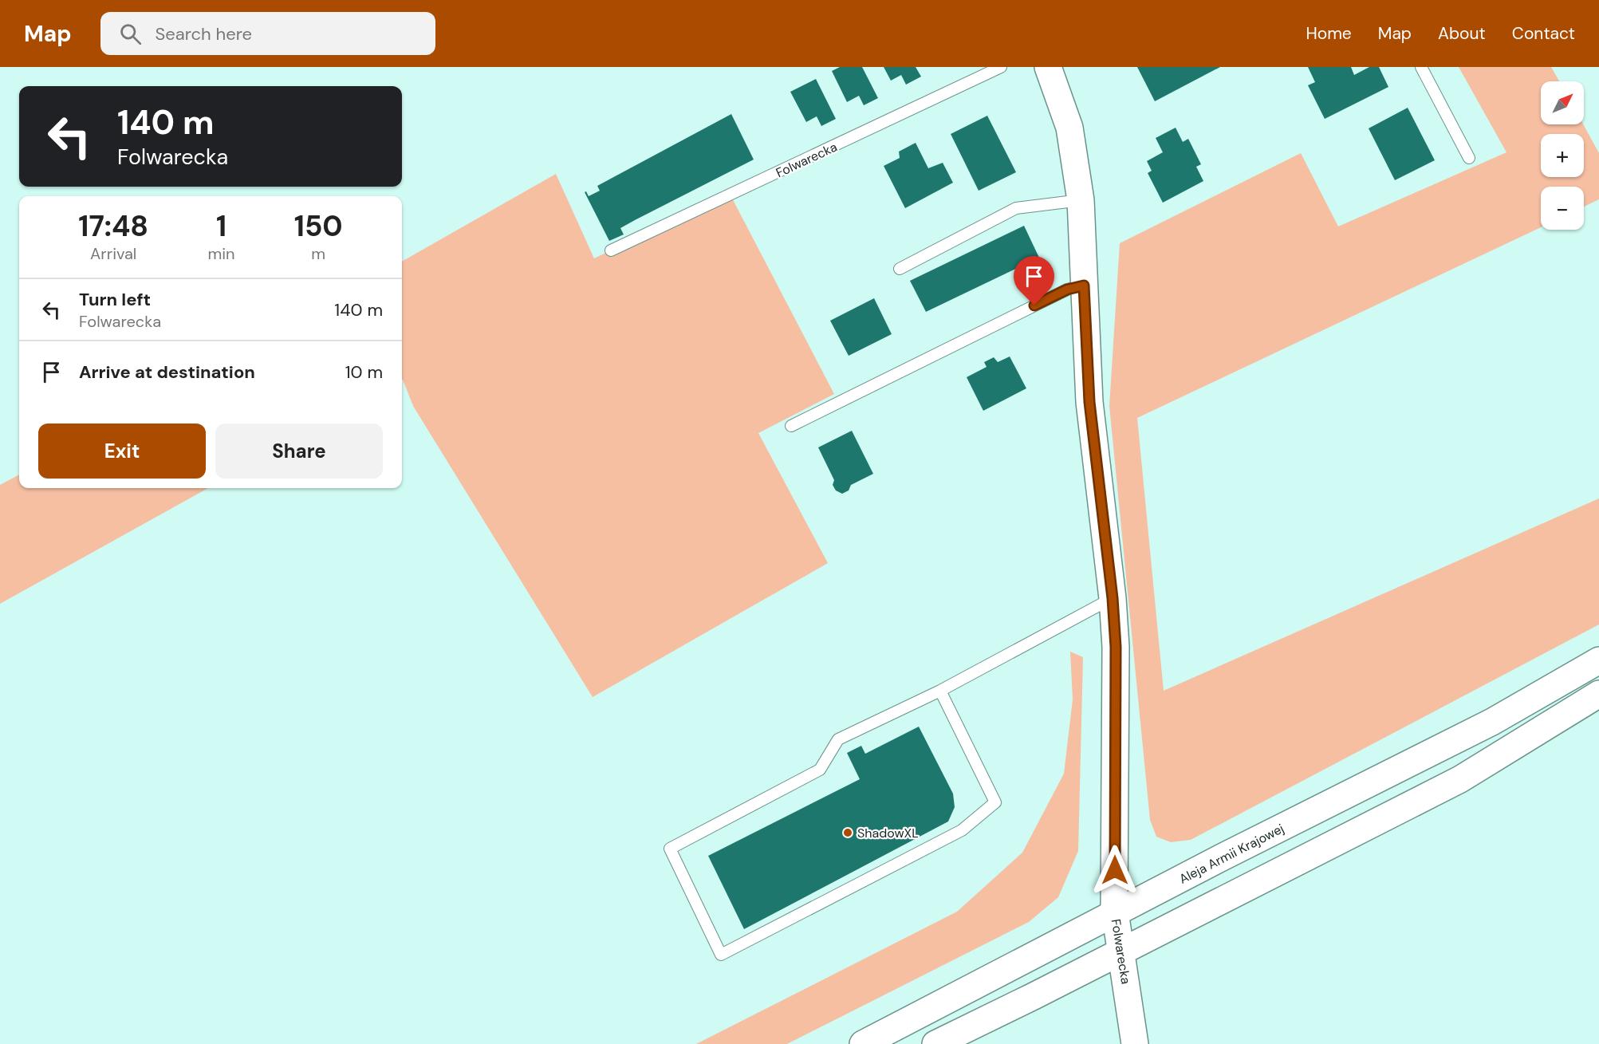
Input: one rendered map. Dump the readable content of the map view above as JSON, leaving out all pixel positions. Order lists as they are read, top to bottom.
{
  "streets": {
    "main road": ["Folwarecka", "Aleja Armii Krajowej"]
  },
  "crossings": [
    ["Folwarecka", "Aleja Armii Krajowej"]
  ],
  "places": ["ShadowXL"],
  "north": "top right",
  "page": {
    "header": "Map",
    "search": "Search here",
    "nav": [
      "Home",
      "Map",
      "About",
      "Contact"
    ],
    "map_buttons": ["+", "−"],
    "turn": ["140 m", "Folwarecka"],
    "eta": [
      "17:48",
      "Arrival",
      "1",
      "min",
      "150",
      "m"
    ],
    "list": [
      {
        "name": "Turn left",
        "note": "Folwarecka",
        "value": "140 m"
      },
      {
        "name": "Arrive at destination",
        "value": "10 m"
      }
    ],
    "buttons": ["Exit", "Share"]
  }
}
